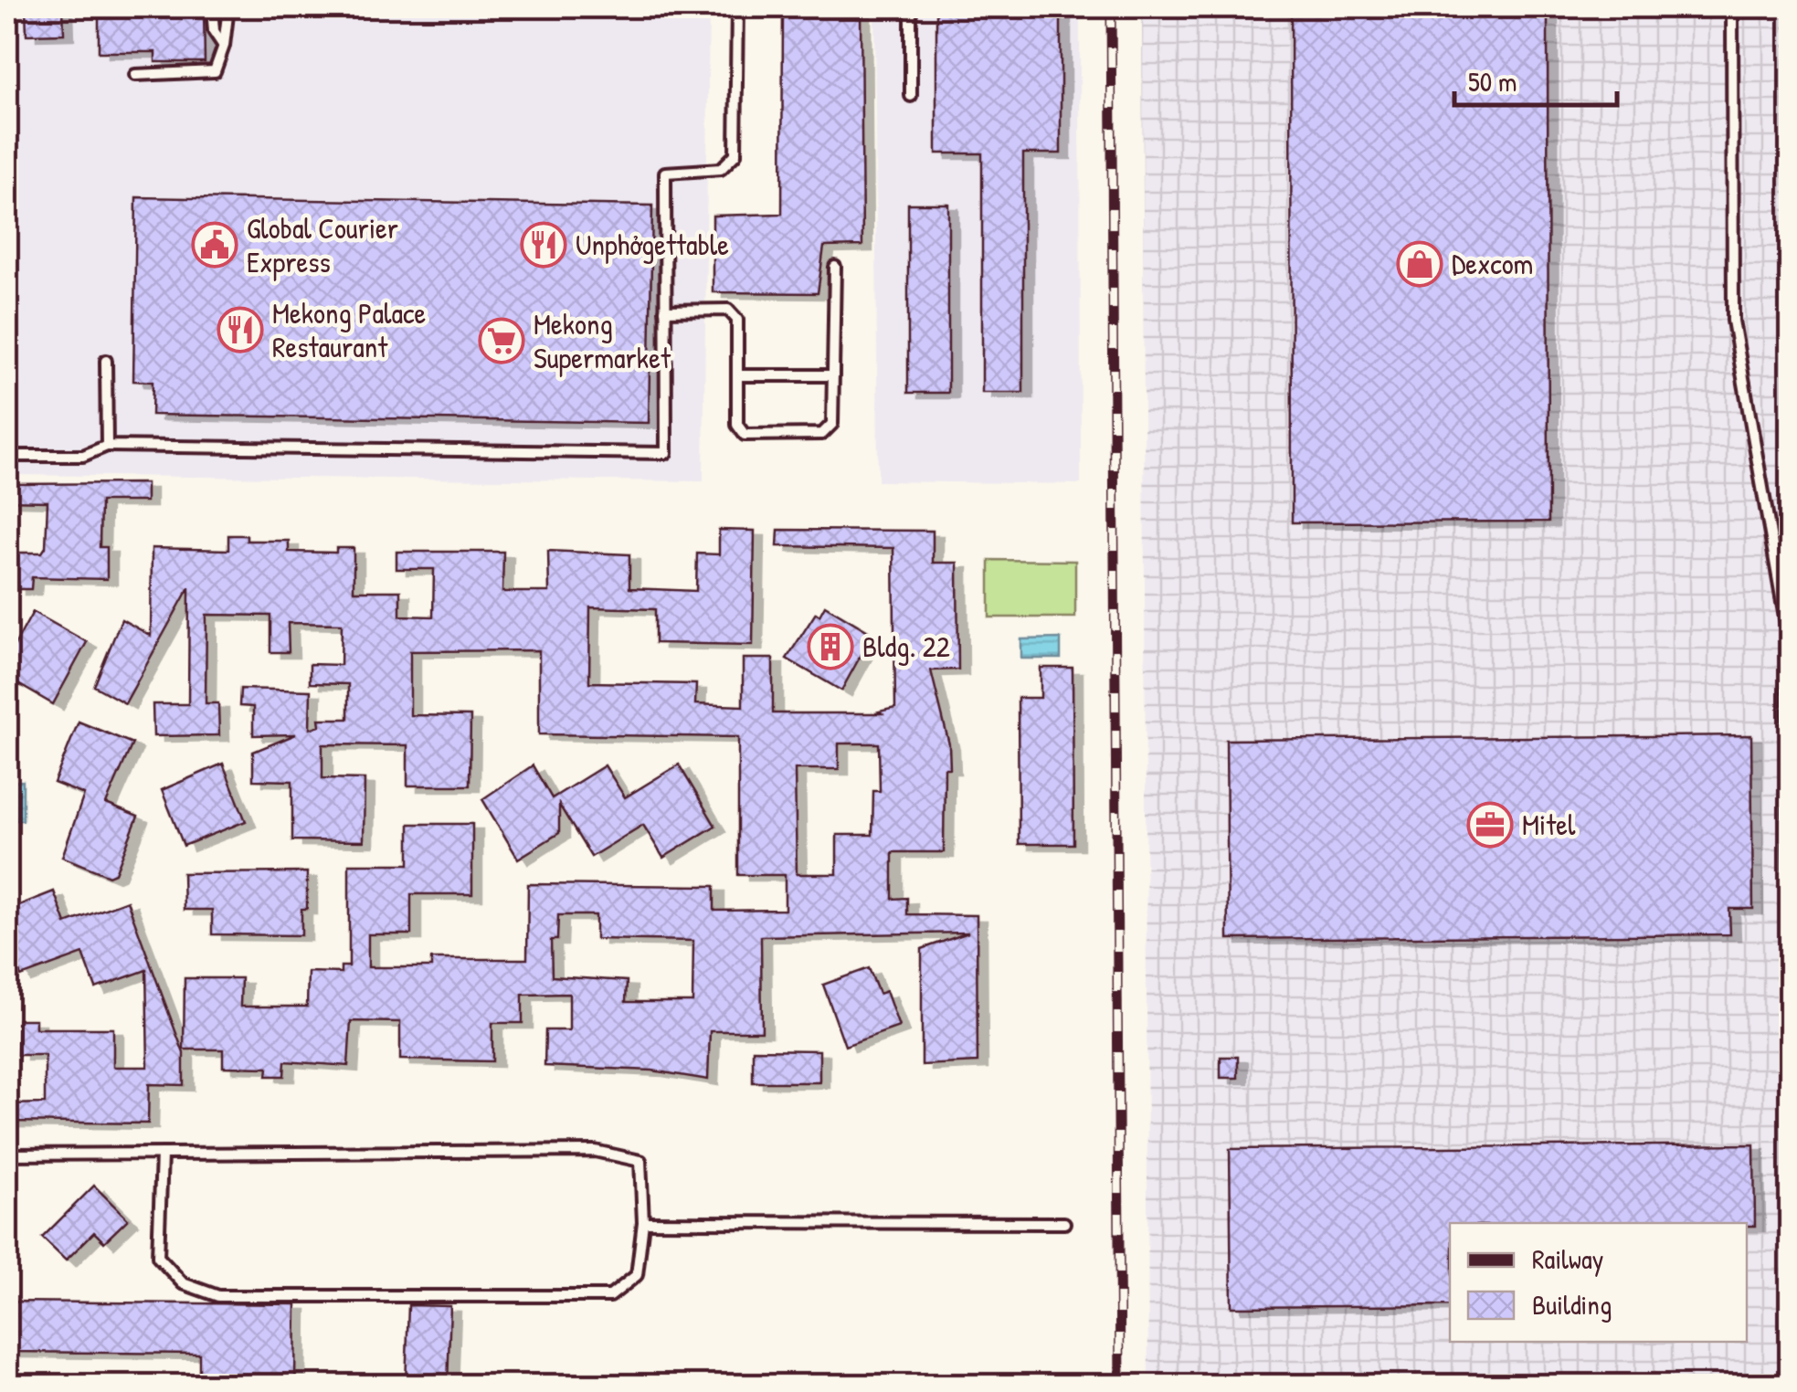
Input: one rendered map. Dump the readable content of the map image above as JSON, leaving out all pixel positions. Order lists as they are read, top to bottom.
{
  "places": {
    "public building": ["Global Courier Express"],
    "restaurant": ["Unphởgettable", "Mekong Palace Restaurant"],
    "shop": ["Dexcom"],
    "supermarket": ["Mekong Supermarket"],
    "building": ["Bldg. 22"],
    "office": ["Mitel"]
  },
  "legend": ["Railway", "Building"],
  "scale_bar": "50 m"
}
